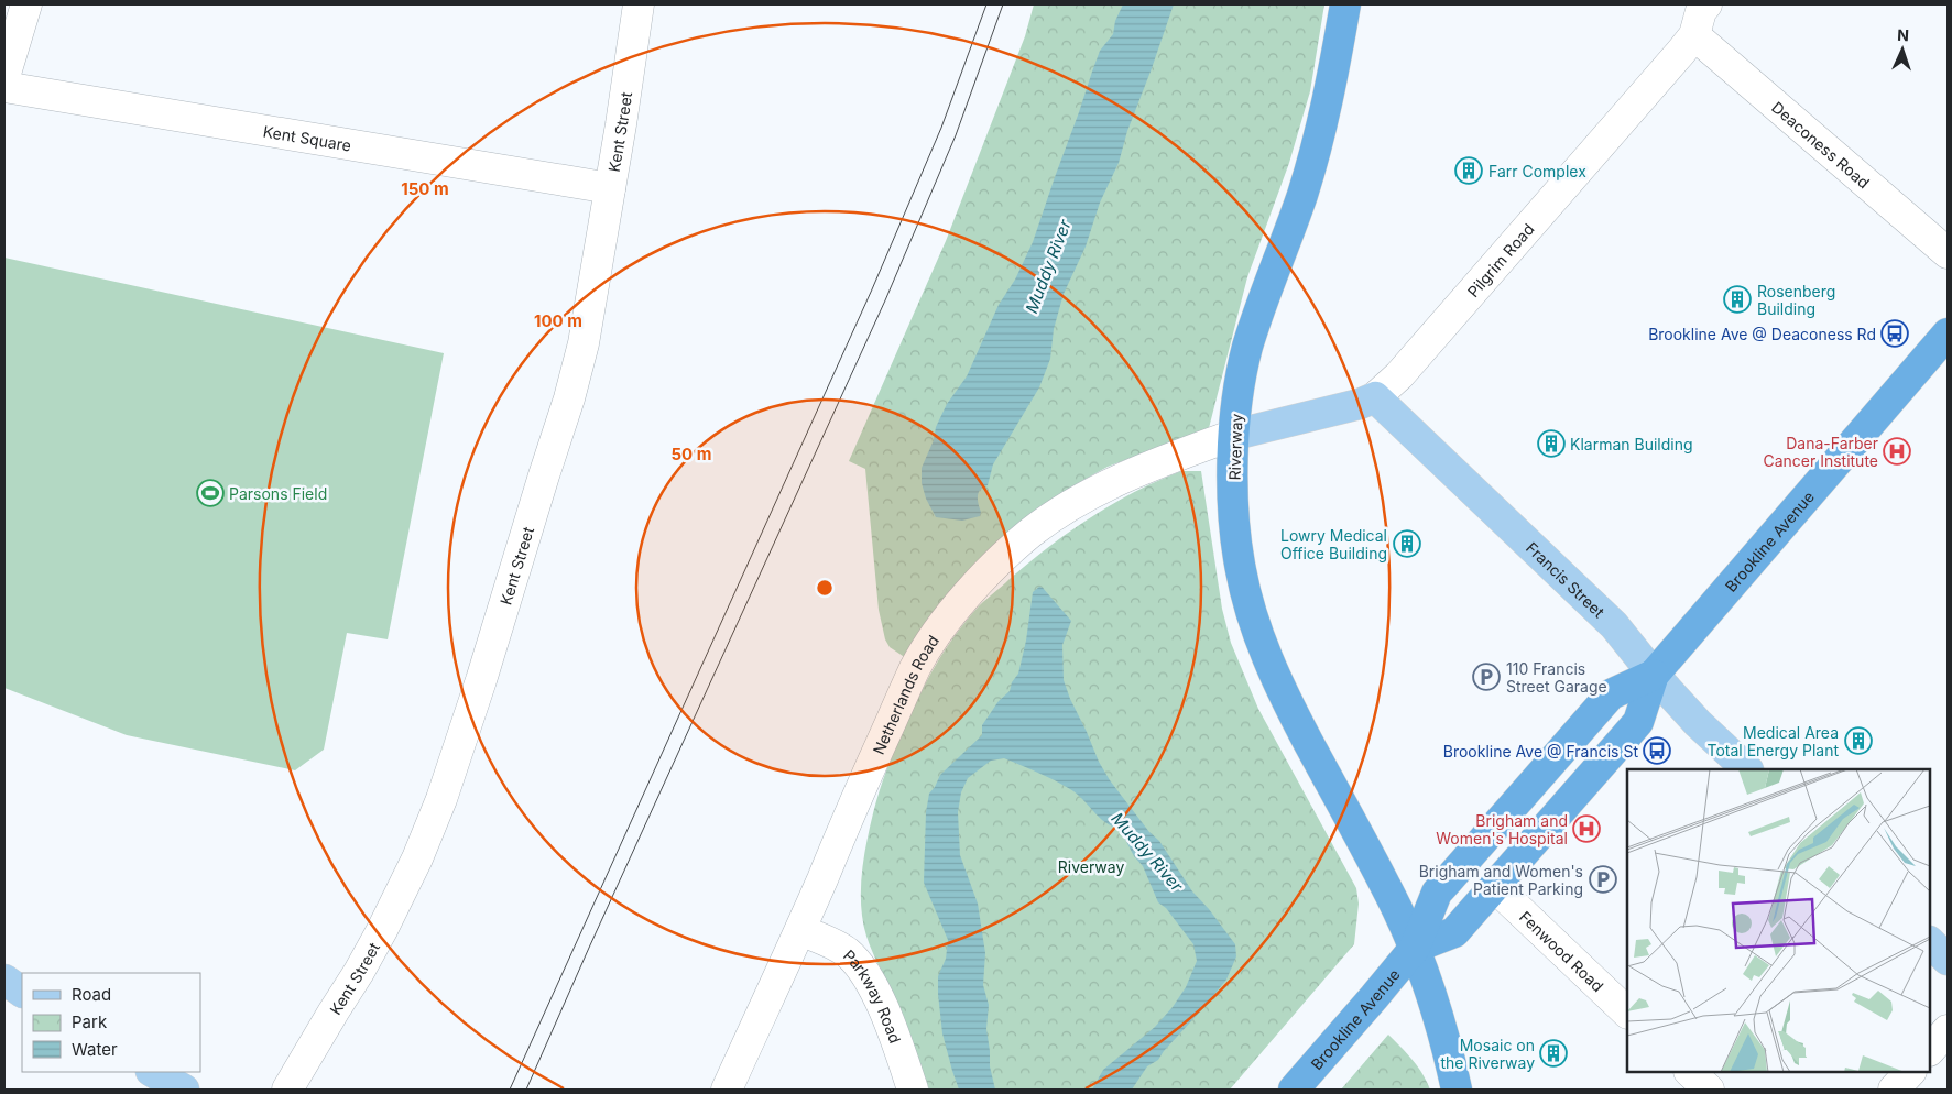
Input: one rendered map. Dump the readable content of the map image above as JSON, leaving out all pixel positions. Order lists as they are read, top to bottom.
{
  "streets": {
    "highway": ["Riverway", "Brookline Avenue"],
    "main road": ["Pilgrim Road", "Francis Street"],
    "street": [
      "Kent Street",
      "Kent Square",
      "Deaconess Road",
      "Netherlands Road",
      "Fenwood Road",
      "Parkway Road"
    ]
  },
  "crossings": [
    ["Kent Street", "Kent Square"],
    ["Deaconess Road", "Pilgrim Road"],
    ["Pilgrim Road", "Riverway"],
    ["Pilgrim Road", "Francis Street"],
    ["Pilgrim Road", "Netherlands Road"],
    ["Riverway", "Brookline Avenue"],
    ["Riverway", "Netherlands Road"],
    ["Brookline Avenue", "Francis Street"],
    ["Brookline Avenue", "Fenwood Road"],
    ["Netherlands Road", "Parkway Road"]
  ],
  "water": ["Muddy River"],
  "parks": ["Riverway"],
  "places": {
    "building": [
      "Farr Complex",
      "Rosenberg Building",
      "Klarman Building",
      "Lowry Medical Office Building",
      "Medical Area Total Energy Plant",
      "Mosaic on the Riverway"
    ],
    "bus stop": ["Brookline Ave @ Deaconess Rd", "Brookline Ave @ Francis St"],
    "hospital": ["Dana-Farber Cancer Institute", "Brigham and Women's Hospital"],
    "sports": ["Parsons Field"],
    "parking": ["110 Francis Street Garage", "Brigham and Women's Patient Parking"]
  },
  "legend": ["Road", "Park", "Water"],
  "north": "top",
  "rings": ["150 m", "100 m", "50 m"]
}
